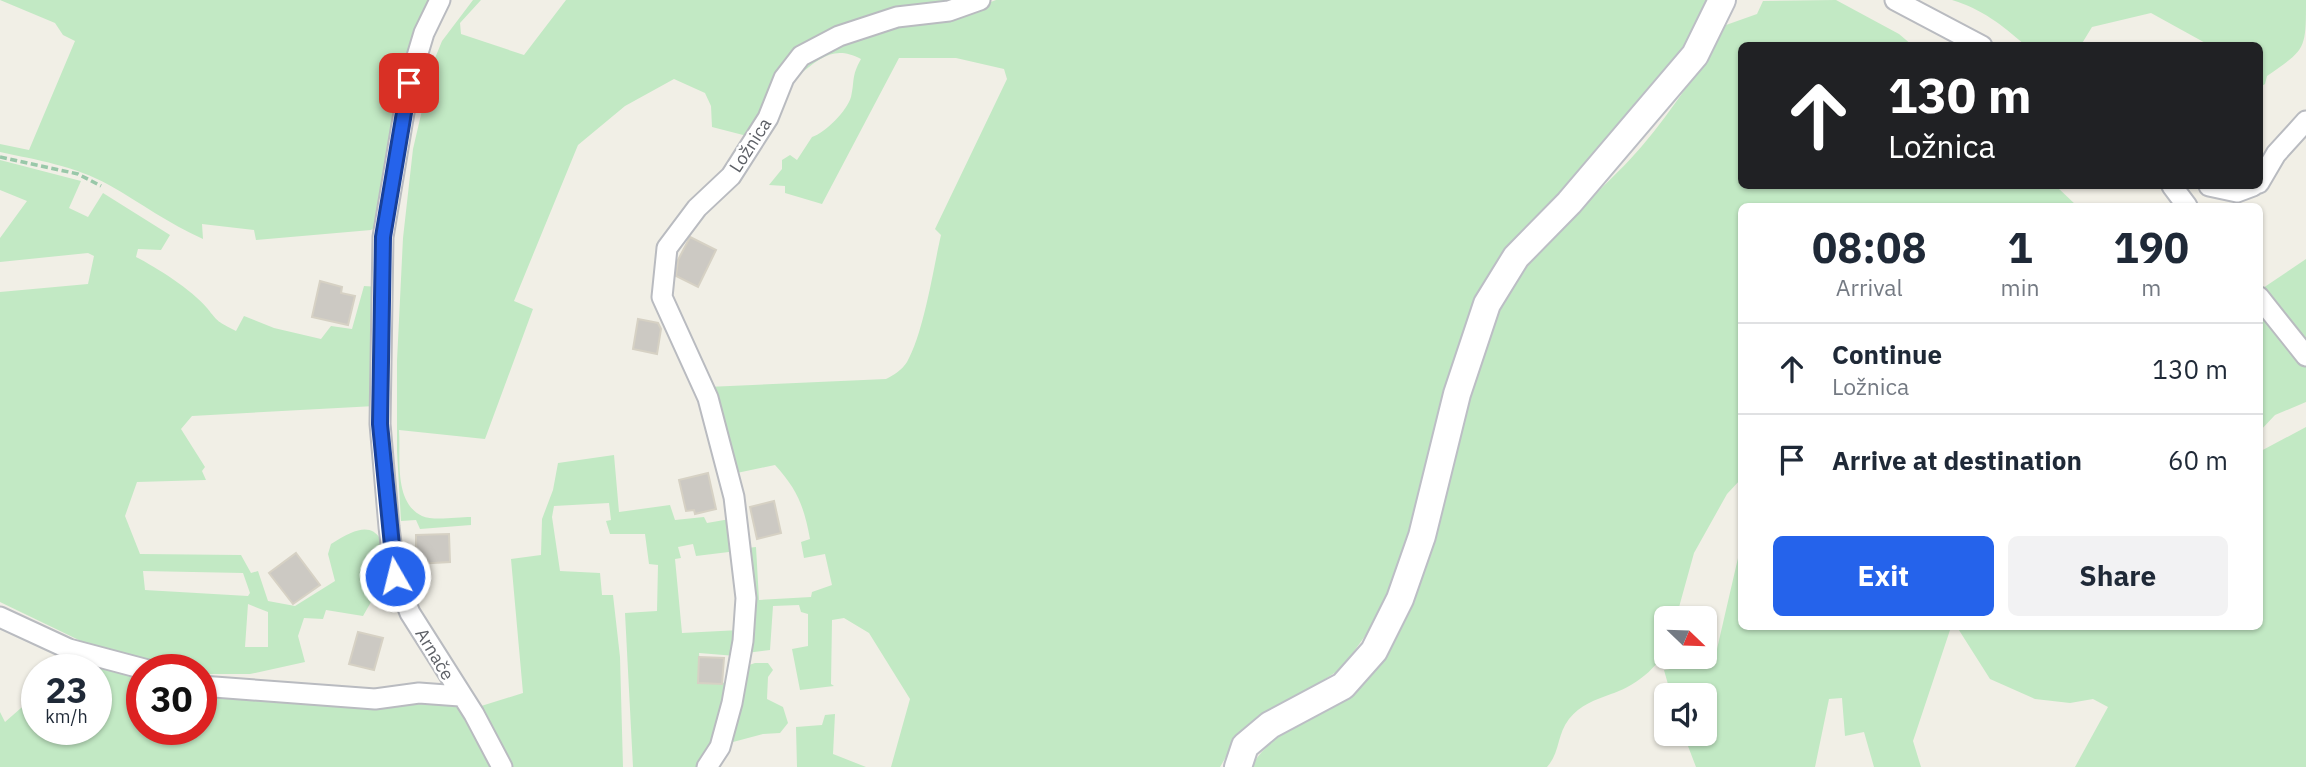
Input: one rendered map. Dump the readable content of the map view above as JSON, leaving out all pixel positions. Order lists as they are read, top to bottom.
{
  "streets": {
    "street": ["Ložnica", "Arnače"]
  },
  "north": "bottom right",
  "page": {
    "turn": ["130 m", "Ložnica"],
    "eta": [
      "08:08",
      "Arrival",
      "1",
      "min",
      "190",
      "m"
    ],
    "list": [
      {
        "name": "Continue",
        "note": "Ložnica",
        "value": "130 m"
      },
      {
        "name": "Arrive at destination",
        "value": "60 m"
      }
    ],
    "buttons": ["Exit", "Share"],
    "speed": "23 km/h",
    "limit": "30"
  }
}
